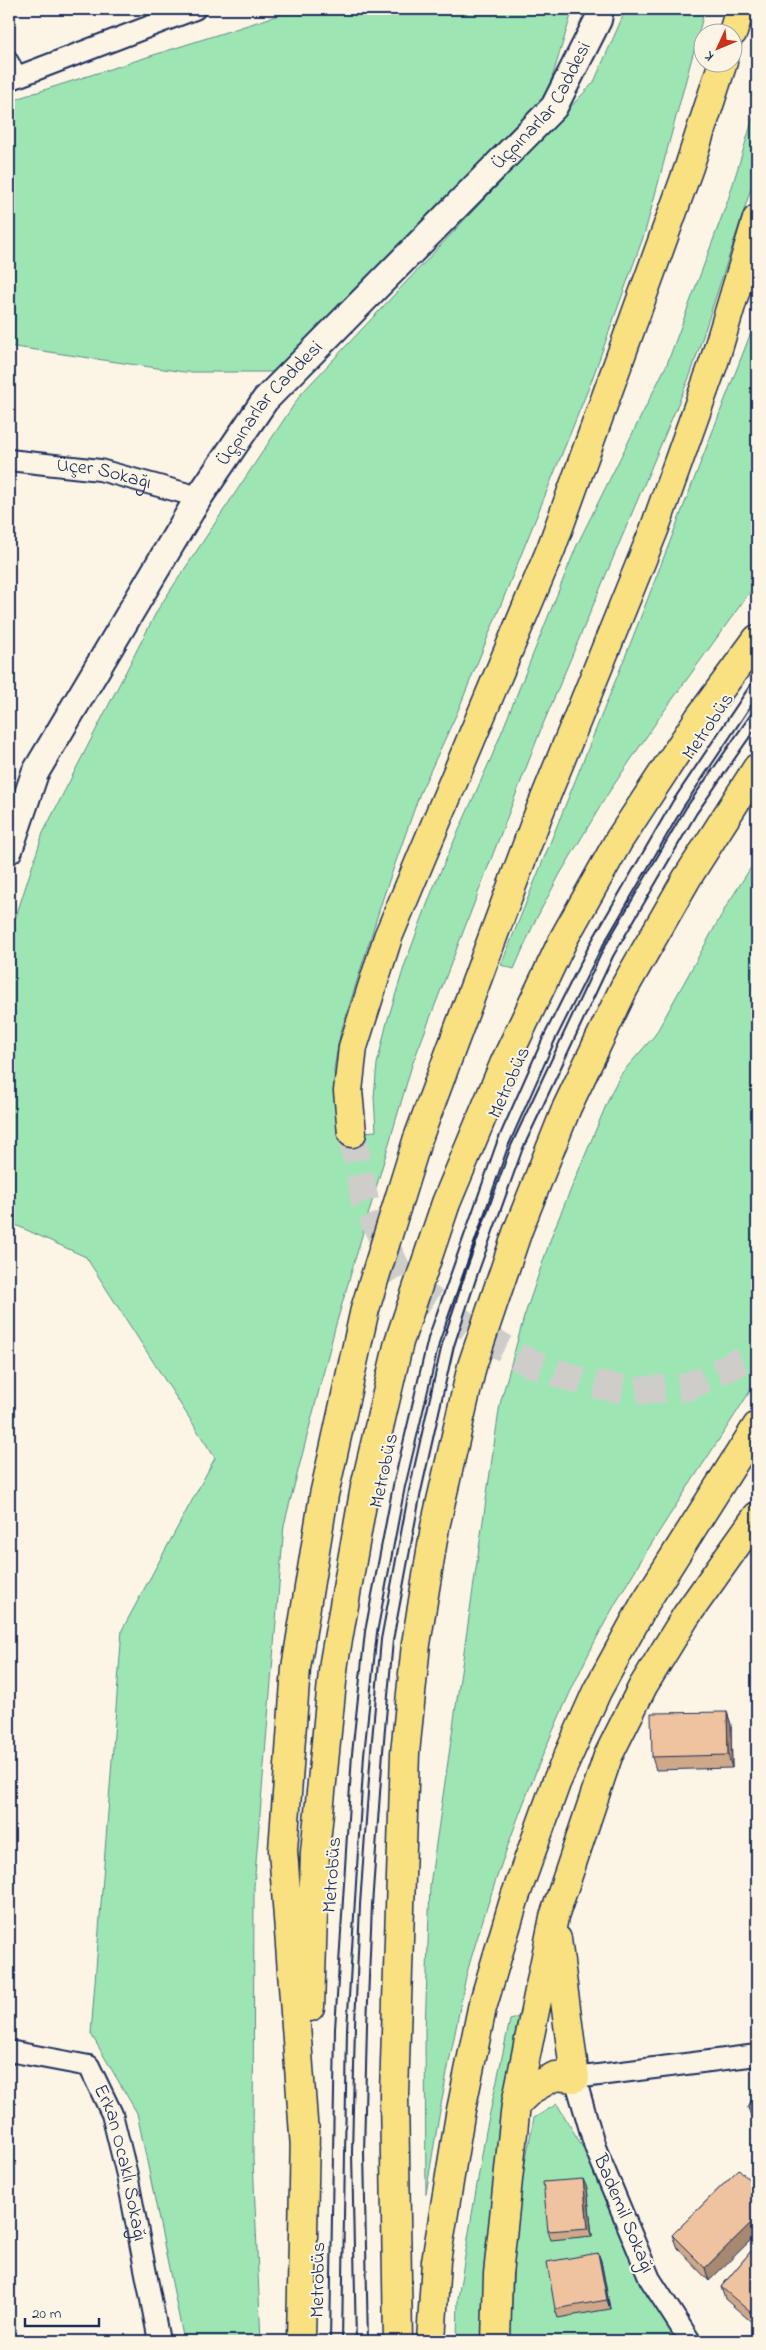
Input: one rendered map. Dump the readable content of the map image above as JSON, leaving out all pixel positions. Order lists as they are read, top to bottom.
{
  "streets": {
    "street": [
      "Üçpınarlar Caddesi",
      "Üçer Sokağı",
      "Erkan Ocaklı Sokağı",
      "Bademil Sokağı"
    ],
    "lane": ["Metrobüs"]
  },
  "crossings": [
    ["Üçpınarlar Caddesi", "Üçer Sokağı"]
  ],
  "scale_bar": "20 m",
  "north": "bottom left"
}
